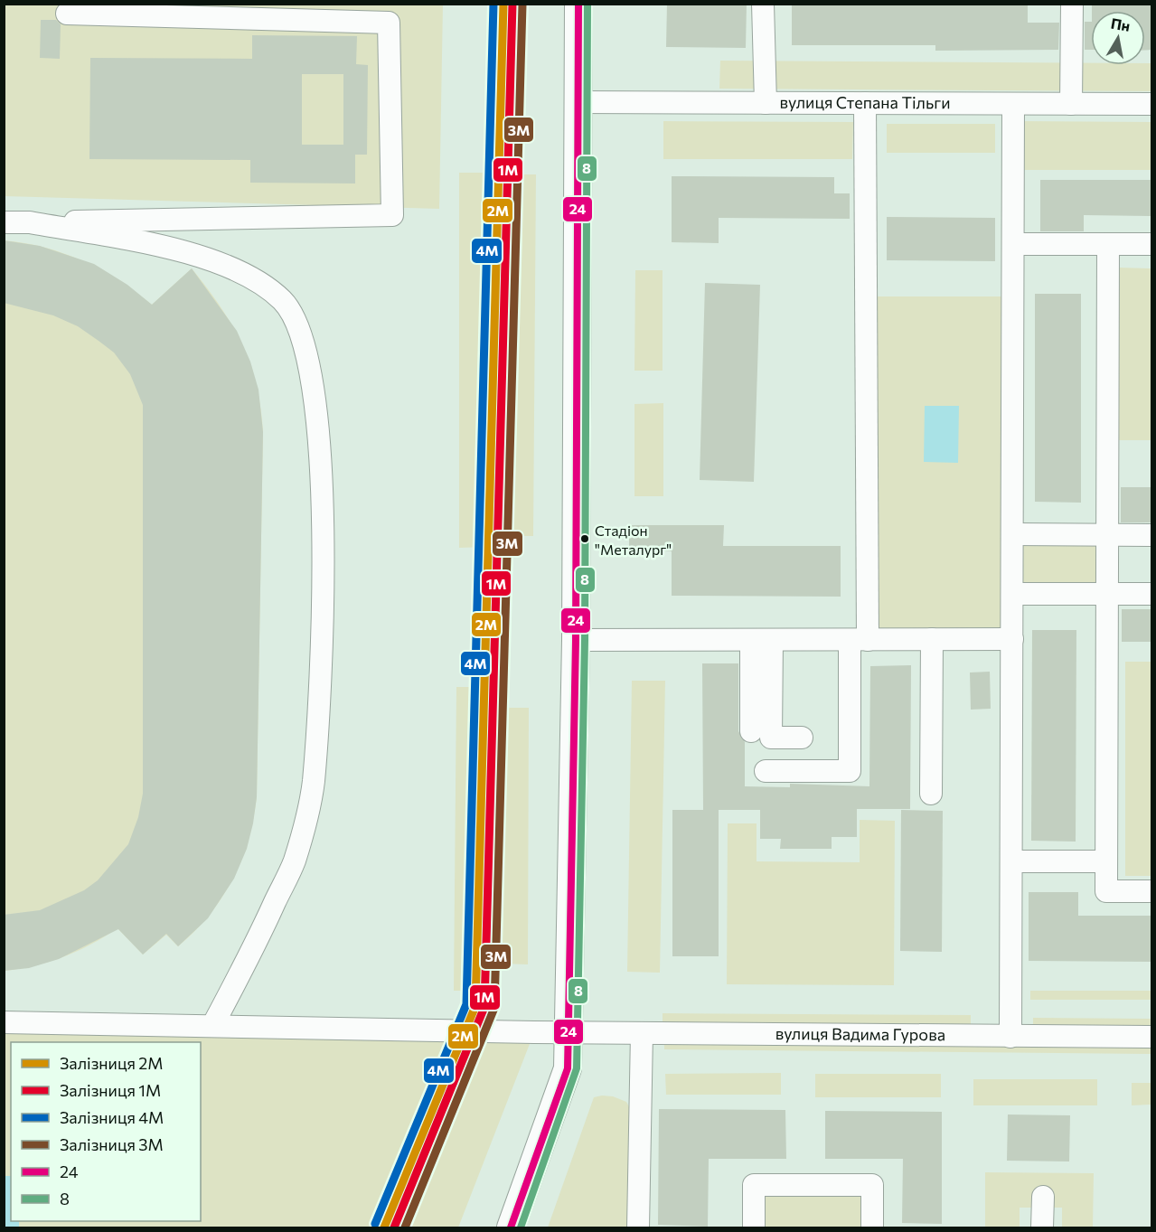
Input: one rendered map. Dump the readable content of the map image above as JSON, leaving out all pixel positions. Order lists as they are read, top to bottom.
{
  "streets": {
    "street": ["вулиця Степана Тільги", "вулиця Вадима Гурова"]
  },
  "places": ["Стадіон \"Металург\""],
  "lines": [
    "rail line 2М",
    "rail line 1М",
    "rail line 4М",
    "transit line 24",
    "transit line 8",
    "rail line 3М"
  ],
  "legend": [
    "Залізниця 2М",
    "Залізниця 1М",
    "Залізниця 4М",
    "Залізниця 3М",
    "24",
    "8"
  ],
  "north": "top"
}
